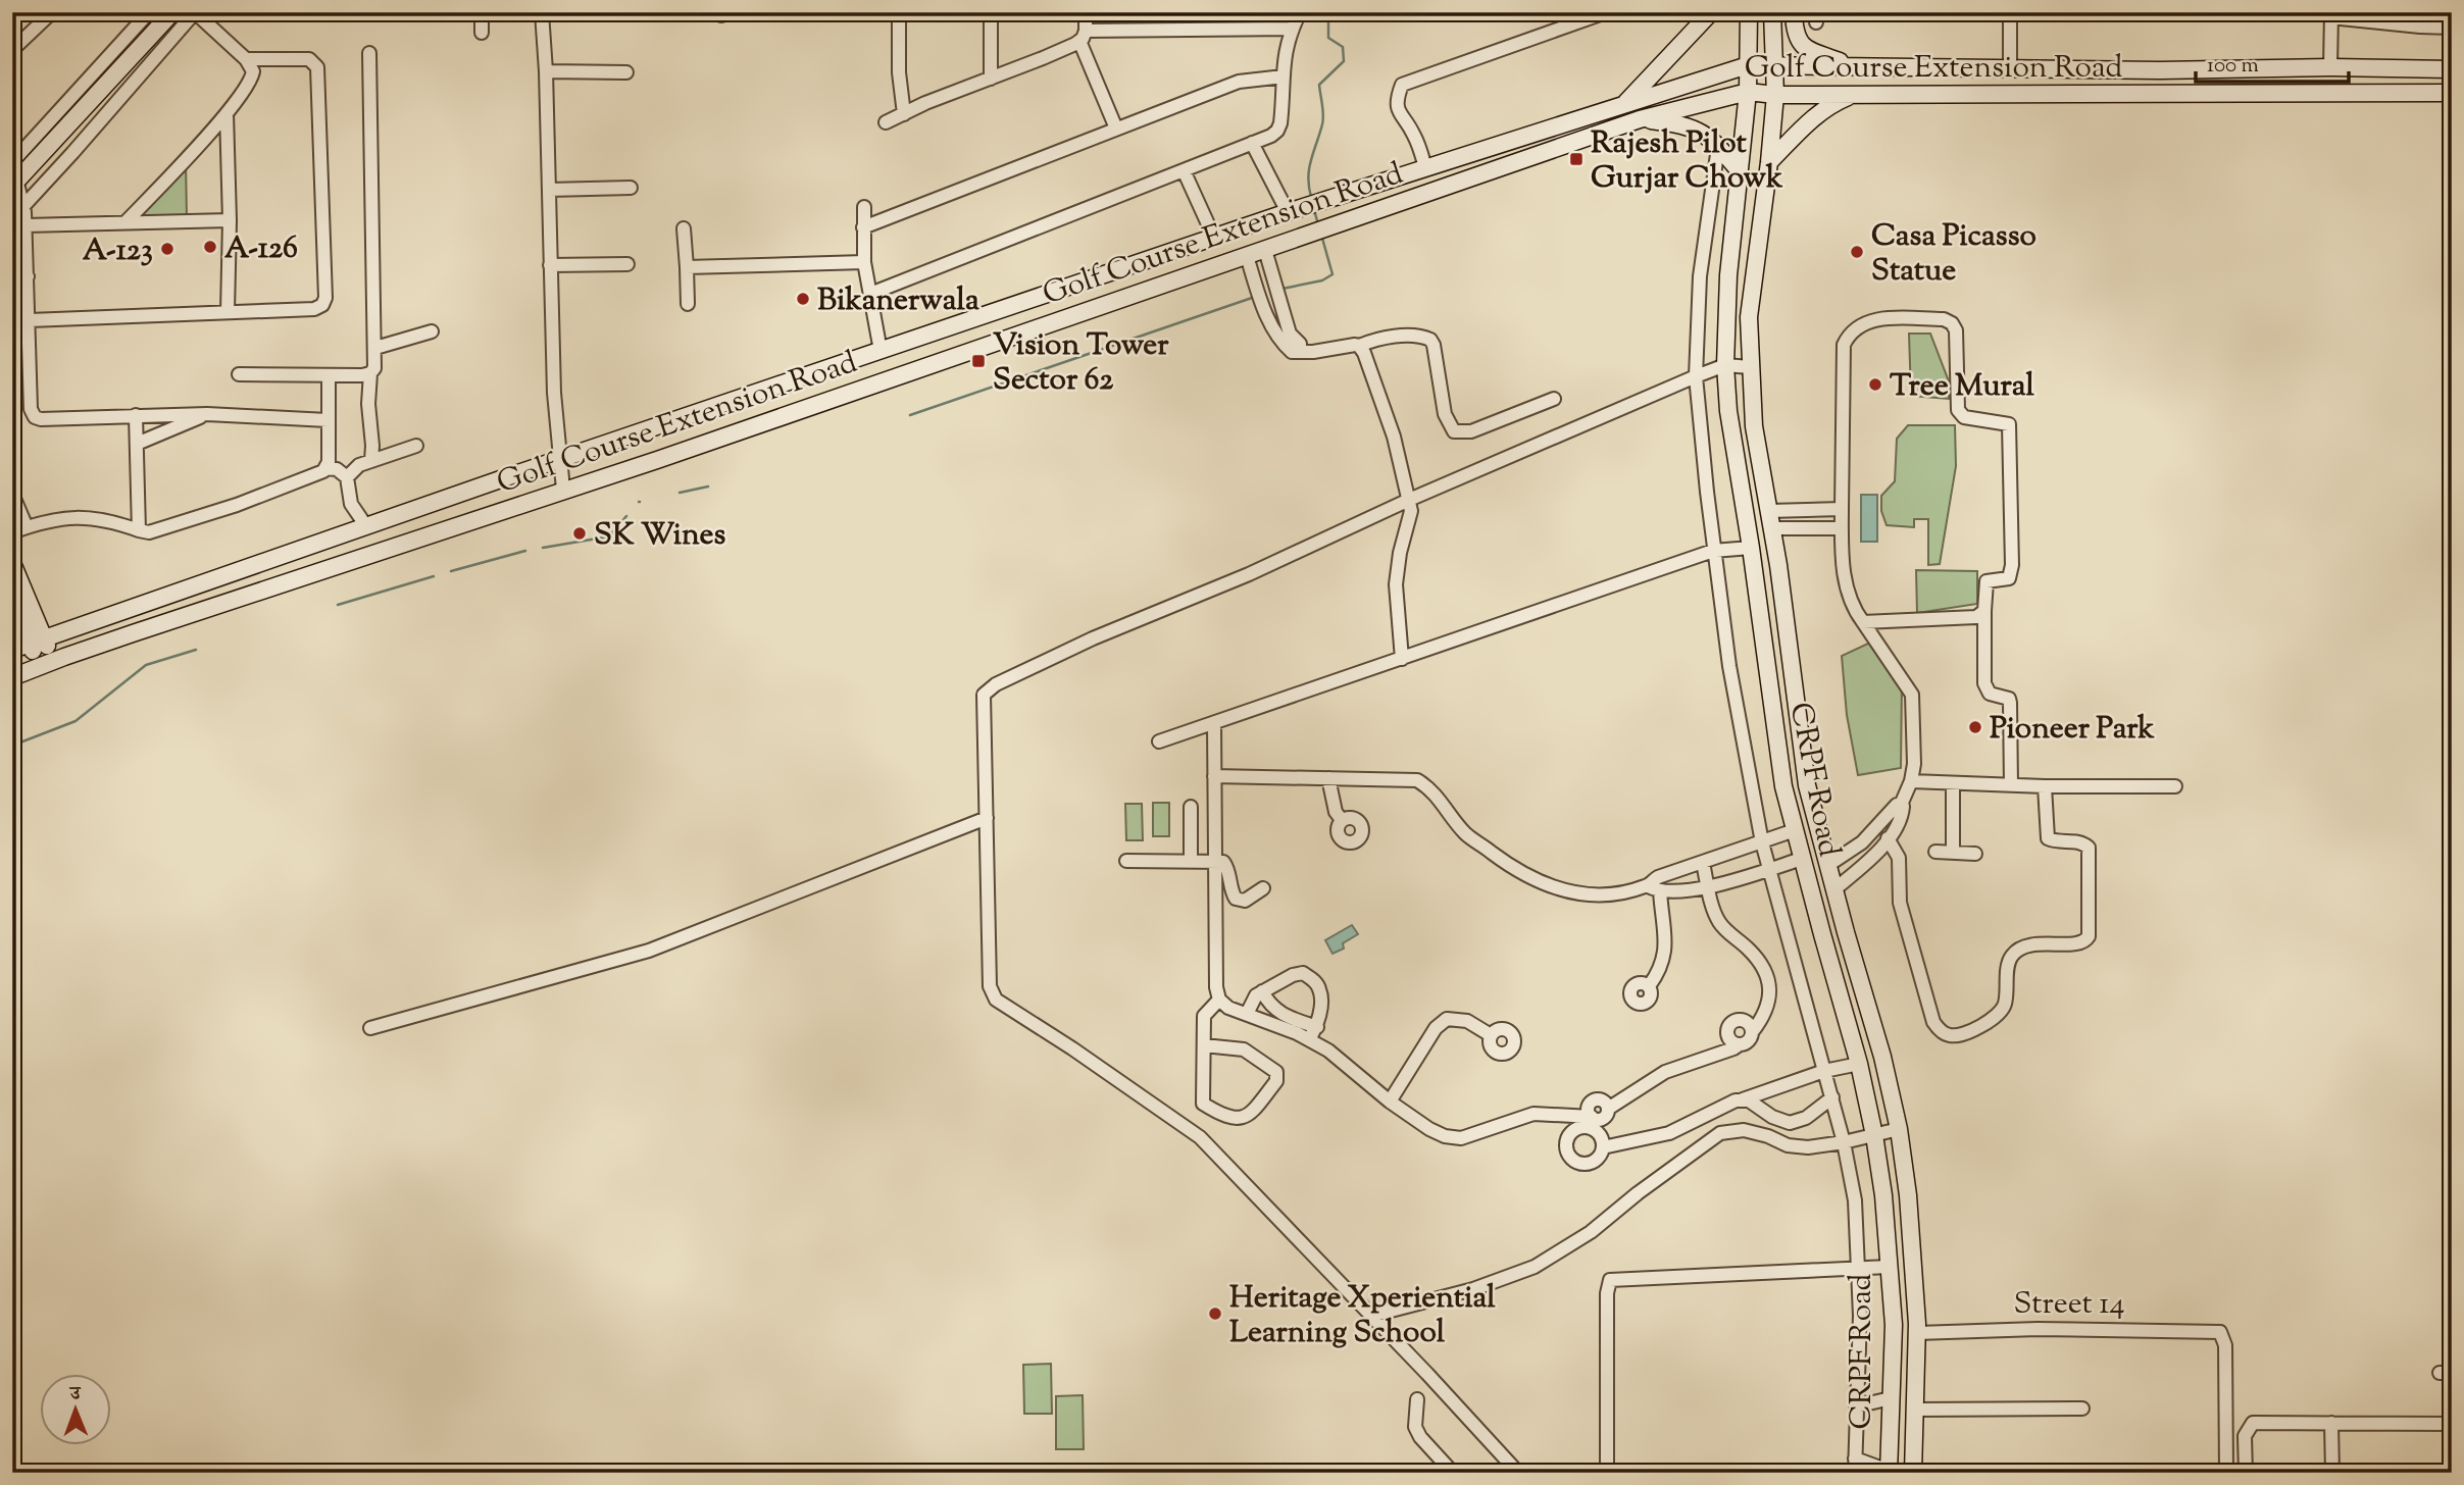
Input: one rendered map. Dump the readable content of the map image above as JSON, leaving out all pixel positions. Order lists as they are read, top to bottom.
{
  "streets": {
    "main road": ["Golf Course Extension Road", "CRPF Road"],
    "street": ["Street 14"]
  },
  "crossings": [
    ["Golf Course Extension Road", "CRPF Road"]
  ],
  "places": {
    "transit": ["Rajesh Pilot Gurjar Chowk", "Vision Tower Sector 62"],
    "other": [
      "A-126",
      "A-123",
      "Casa Picasso Statue",
      "Bikanerwala",
      "Tree Mural",
      "SK Wines",
      "Pioneer Park",
      "Heritage Xperiential Learning School"
    ]
  },
  "scale_bar": "100 m",
  "north": "top"
}
